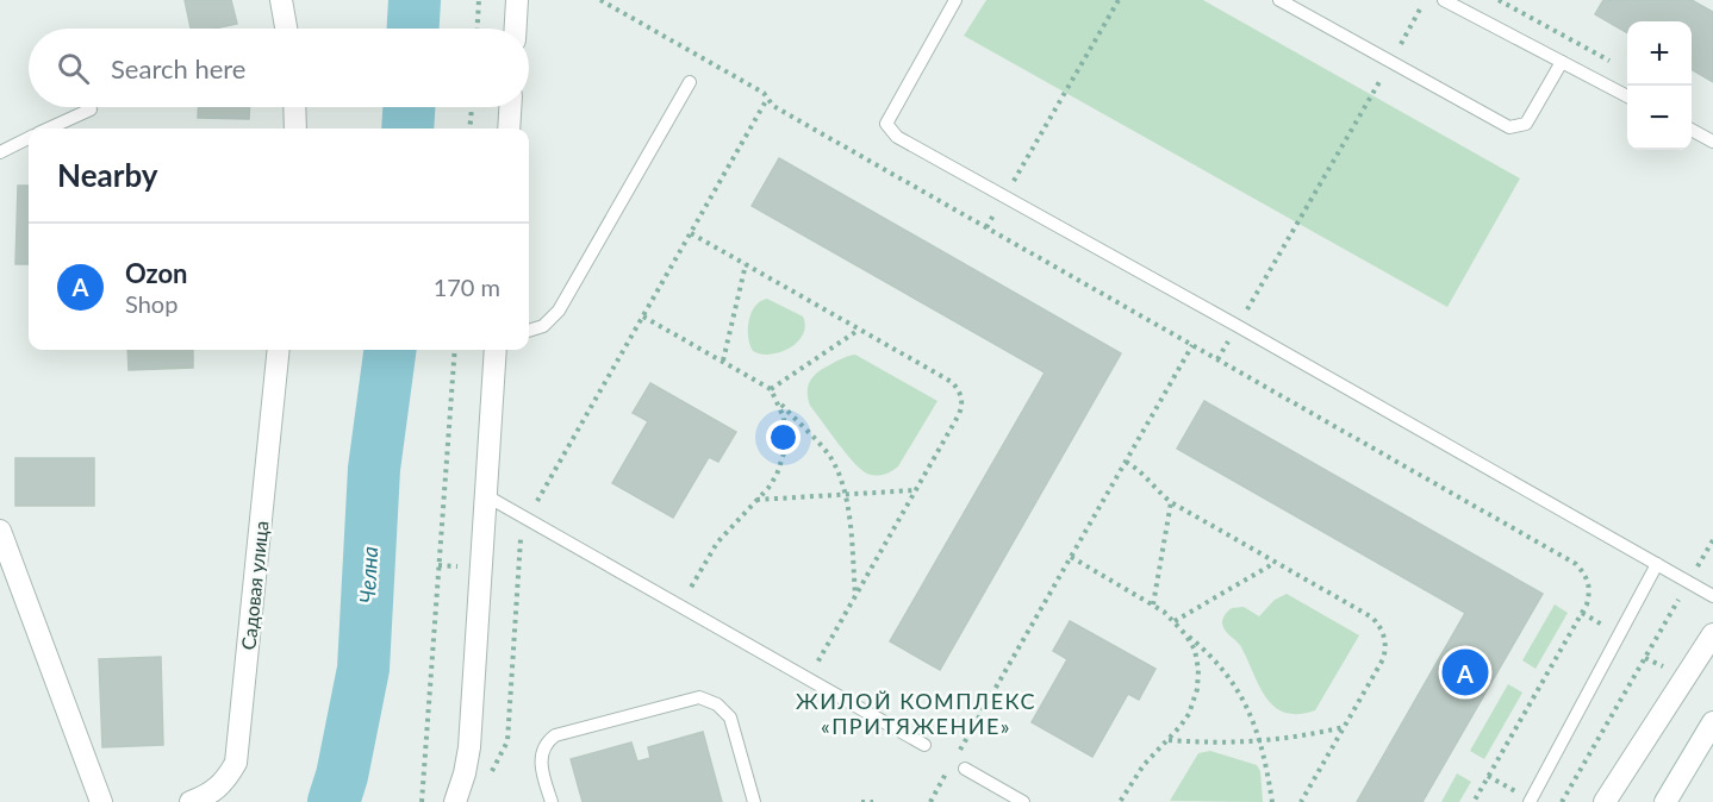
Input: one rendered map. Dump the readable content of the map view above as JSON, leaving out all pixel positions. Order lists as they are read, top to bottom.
{
  "streets": {
    "street": ["Садовая улица"]
  },
  "districts": ["ЖИЛОЙ КОМПЛЕКС «ПРИТЯЖЕНИЕ»"],
  "water": ["Челна"],
  "page": {
    "map_buttons": ["+", "−"],
    "search": "Search here",
    "heading": "Nearby",
    "list": [
      {
        "mark": "A",
        "name": "Ozon",
        "note": "Shop",
        "value": "170 m"
      }
    ],
    "pins": "A"
  }
}
